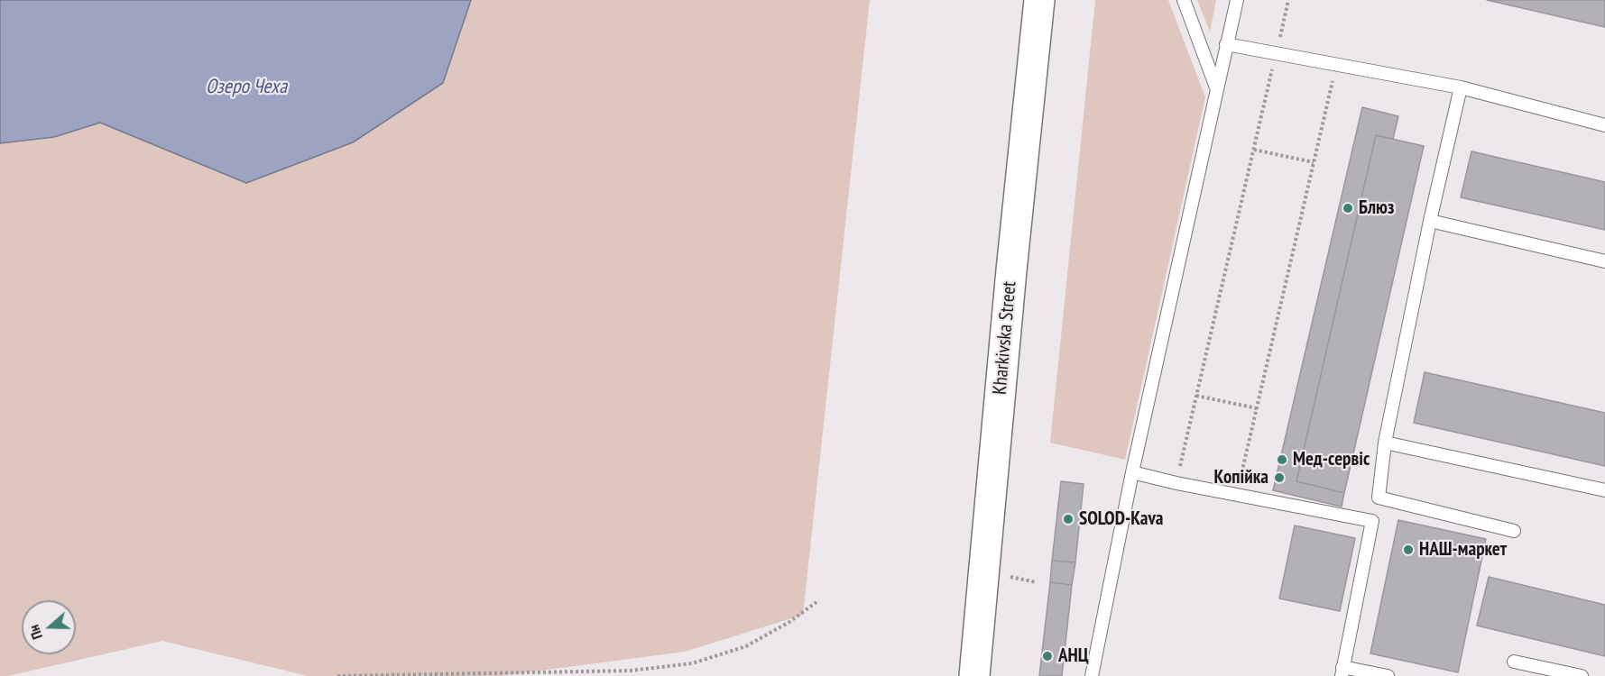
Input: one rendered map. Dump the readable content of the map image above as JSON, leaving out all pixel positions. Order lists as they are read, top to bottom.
{
  "streets": {
    "main road": ["Kharkivska Street"]
  },
  "water": ["Озеро Чеха"],
  "places": [
    "Блюз",
    "Мед-сервіс",
    "Копійка",
    "SOLOD-Kava",
    "НАШ-маркет",
    "АНЦ"
  ],
  "north": "left"
}
